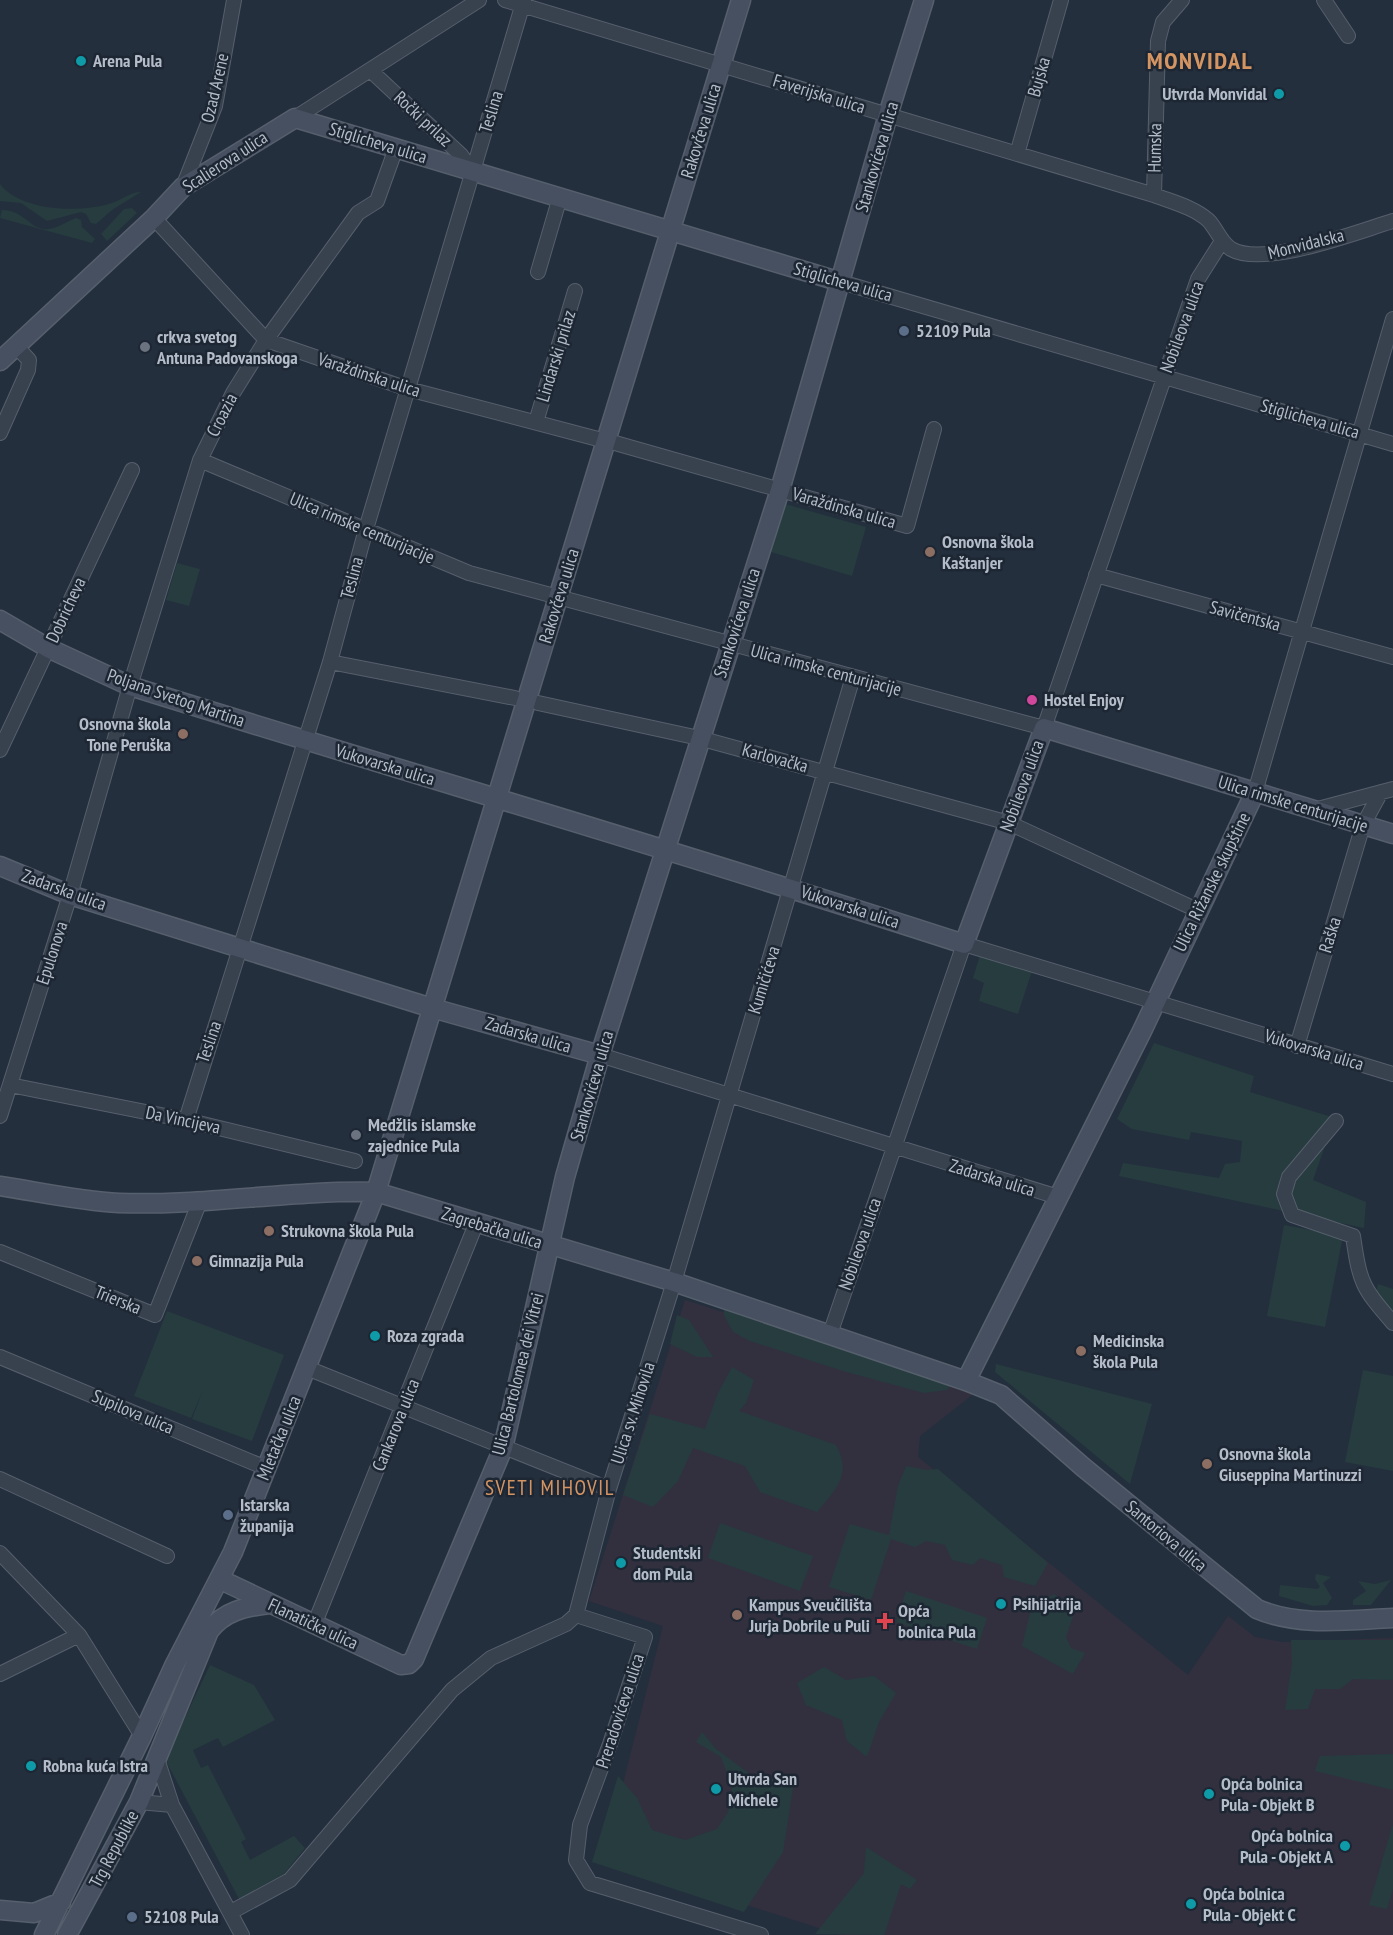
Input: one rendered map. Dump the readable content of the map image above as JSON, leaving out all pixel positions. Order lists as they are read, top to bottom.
{
  "streets": {
    "main road": [
      "Rakovčeva ulica",
      "Stiglicheva ulica",
      "Stankovićeva ulica",
      "Scalierova ulica",
      "Nobileova ulica",
      "Ulica rimske centurijacije",
      "Poljana Svetog Martina",
      "Vukovarska ulica",
      "Ulica Rižanske skupštine",
      "Zadarska ulica",
      "Zagrebačka ulica",
      "Ulica Bartolomea dei Vitrei",
      "Mletačka ulica",
      "Santoriova ulica",
      "Flanatička ulica",
      "Trg Republike"
    ],
    "street": [
      "Bujska",
      "Ozad Arene",
      "Faverijska ulica",
      "Teslina",
      "Ročki prilaz",
      "Humska",
      "Monvidalska",
      "Lindarski prilaz",
      "Varaždinska ulica",
      "Croazia",
      "Dobricheva",
      "Savičentska",
      "Karlovačka",
      "Raška",
      "Epulonova",
      "Kumičićeva",
      "Da Vincijeva",
      "Trierska",
      "Supilova ulica",
      "Ulica sv. Mihovila",
      "Cankarova ulica",
      "Preradovićeva ulica"
    ]
  },
  "crossings": [
    ["Bujska", "Faverijska ulica"],
    ["Ozad Arene", "Scalierova ulica"],
    ["Faverijska ulica", "Teslina"],
    ["Faverijska ulica", "Rakovčeva ulica"],
    ["Faverijska ulica", "Humska"],
    ["Faverijska ulica", "Stankovićeva ulica"],
    ["Faverijska ulica", "Monvidalska"],
    ["Faverijska ulica", "Nobileova ulica"],
    ["Teslina", "Ročki prilaz"],
    ["Teslina", "Stiglicheva ulica"],
    ["Teslina", "Varaždinska ulica"],
    ["Teslina", "Ulica rimske centurijacije"],
    ["Teslina", "Poljana Svetog Martina"],
    ["Teslina", "Vukovarska ulica"],
    ["Teslina", "Zadarska ulica"],
    ["Teslina", "Da Vincijeva"],
    ["Ročki prilaz", "Stiglicheva ulica"],
    ["Ročki prilaz", "Scalierova ulica"],
    ["Rakovčeva ulica", "Stiglicheva ulica"],
    ["Rakovčeva ulica", "Ulica rimske centurijacije"],
    ["Rakovčeva ulica", "Vukovarska ulica"],
    ["Rakovčeva ulica", "Zadarska ulica"],
    ["Rakovčeva ulica", "Zagrebačka ulica"],
    ["Rakovčeva ulica", "Mletačka ulica"],
    ["Stiglicheva ulica", "Stankovićeva ulica"],
    ["Stiglicheva ulica", "Scalierova ulica"],
    ["Stiglicheva ulica", "Nobileova ulica"],
    ["Stiglicheva ulica", "Croazia"],
    ["Stiglicheva ulica", "Ulica Rižanske skupštine"],
    ["Stankovićeva ulica", "Varaždinska ulica"],
    ["Stankovićeva ulica", "Ulica rimske centurijacije"],
    ["Stankovićeva ulica", "Karlovačka"],
    ["Stankovićeva ulica", "Vukovarska ulica"],
    ["Stankovićeva ulica", "Zadarska ulica"],
    ["Stankovićeva ulica", "Zagrebačka ulica"],
    ["Stankovićeva ulica", "Ulica Bartolomea dei Vitrei"],
    ["Scalierova ulica", "Varaždinska ulica"],
    ["Monvidalska", "Nobileova ulica"],
    ["Nobileova ulica", "Ulica rimske centurijacije"],
    ["Nobileova ulica", "Savičentska"],
    ["Nobileova ulica", "Karlovačka"],
    ["Nobileova ulica", "Vukovarska ulica"],
    ["Nobileova ulica", "Zadarska ulica"],
    ["Nobileova ulica", "Zagrebačka ulica"],
    ["Lindarski prilaz", "Varaždinska ulica"],
    ["Varaždinska ulica", "Croazia"],
    ["Croazia", "Ulica rimske centurijacije"],
    ["Croazia", "Poljana Svetog Martina"],
    ["Croazia", "Epulonova"],
    ["Ulica rimske centurijacije", "Ulica Rižanske skupštine"],
    ["Ulica rimske centurijacije", "Raška"],
    ["Ulica rimske centurijacije", "Kumičićeva"],
    ["Dobricheva", "Poljana Svetog Martina"],
    ["Savičentska", "Ulica Rižanske skupštine"],
    ["Poljana Svetog Martina", "Vukovarska ulica"],
    ["Poljana Svetog Martina", "Epulonova"],
    ["Karlovačka", "Ulica Rižanske skupštine"],
    ["Karlovačka", "Kumičićeva"],
    ["Vukovarska ulica", "Ulica Rižanske skupštine"],
    ["Vukovarska ulica", "Raška"],
    ["Vukovarska ulica", "Kumičićeva"],
    ["Ulica Rižanske skupštine", "Zadarska ulica"],
    ["Ulica Rižanske skupštine", "Zagrebačka ulica"],
    ["Ulica Rižanske skupštine", "Santoriova ulica"],
    ["Zadarska ulica", "Epulonova"],
    ["Zadarska ulica", "Kumičićeva"],
    ["Epulonova", "Da Vincijeva"],
    ["Kumičićeva", "Zagrebačka ulica"],
    ["Kumičićeva", "Ulica sv. Mihovila"],
    ["Zagrebačka ulica", "Trierska"],
    ["Zagrebačka ulica", "Ulica Bartolomea dei Vitrei"],
    ["Zagrebačka ulica", "Ulica sv. Mihovila"],
    ["Zagrebačka ulica", "Cankarova ulica"],
    ["Zagrebačka ulica", "Mletačka ulica"],
    ["Zagrebačka ulica", "Santoriova ulica"],
    ["Ulica Bartolomea dei Vitrei", "Flanatička ulica"],
    ["Supilova ulica", "Mletačka ulica"],
    ["Ulica sv. Mihovila", "Preradovićeva ulica"],
    ["Cankarova ulica", "Flanatička ulica"],
    ["Mletačka ulica", "Flanatička ulica"],
    ["Mletačka ulica", "Trg Republike"]
  ],
  "districts": ["MONVIDAL", "SVETI MIHOVIL"],
  "places": {
    "other": [
      "Arena Pula",
      "Utvrda Monvidal",
      "52109 Pula",
      "crkva svetog Antuna Padovanskoga",
      "Osnovna škola Kaštanjer",
      "Hostel Enjoy",
      "Osnovna škola Tone Peruška",
      "Medžlis islamske zajednice Pula",
      "Strukovna škola Pula",
      "Gimnazija Pula",
      "Roza zgrada",
      "Medicinska škola Pula",
      "Osnovna škola Giuseppina Martinuzzi",
      "Istarska županija",
      "Studentski dom Pula",
      "Psihijatrija",
      "Kampus Sveučilišta Jurja Dobrile u Puli",
      "Robna kuća Istra",
      "Utvrda San Michele",
      "Opća bolnica Pula - Objekt B",
      "Opća bolnica Pula - Objekt A",
      "Opća bolnica Pula - Objekt C",
      "52108 Pula"
    ],
    "health": ["Opća bolnica Pula"]
  }
}
